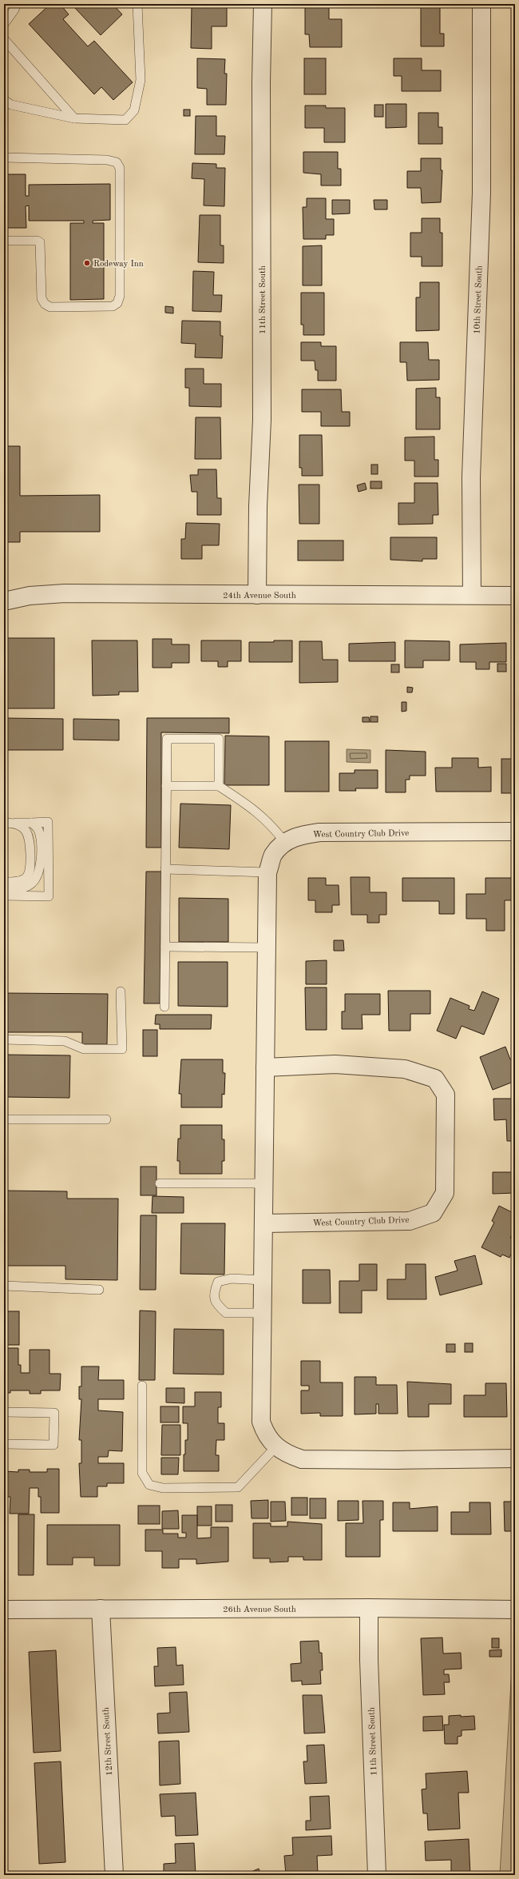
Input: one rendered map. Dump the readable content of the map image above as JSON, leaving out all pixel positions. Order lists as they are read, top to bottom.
{
  "streets": {
    "street": [
      "11th Street South",
      "10th Street South",
      "24th Avenue South",
      "West Country Club Drive",
      "26th Avenue South",
      "12th Street South"
    ]
  },
  "crossings": [
    ["11th Street South", "24th Avenue South"],
    ["11th Street South", "26th Avenue South"],
    ["10th Street South", "24th Avenue South"],
    ["26th Avenue South", "12th Street South"]
  ],
  "places": ["Rodeway Inn"]
}
